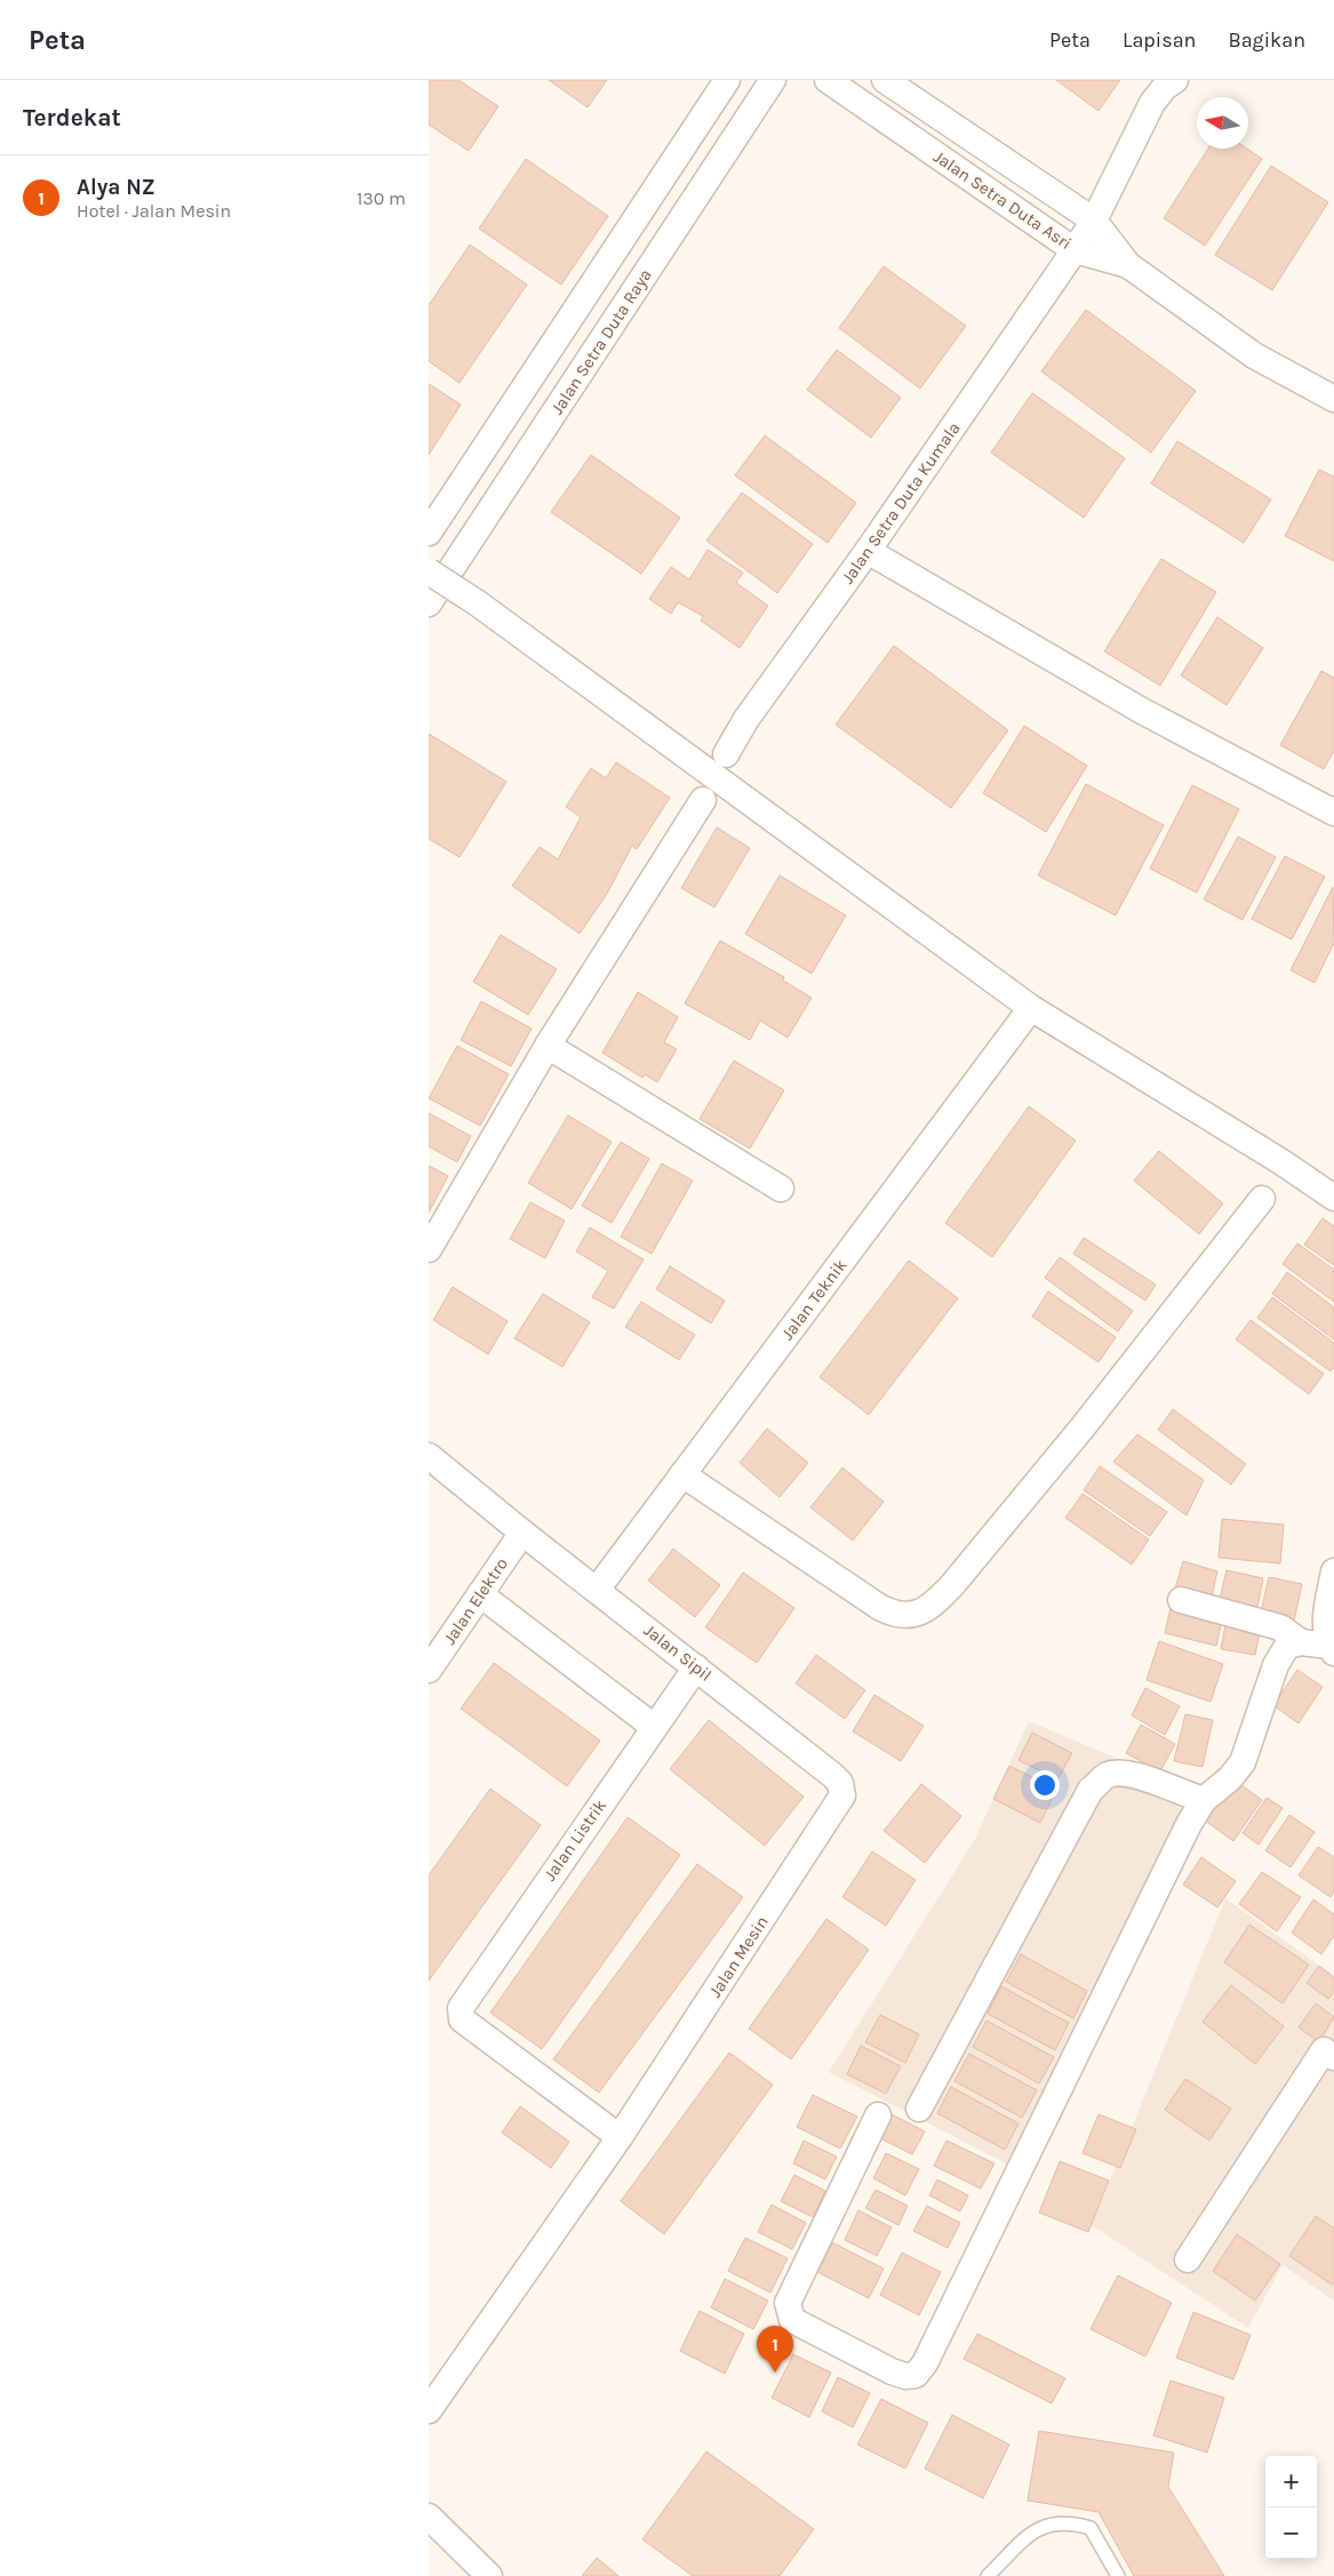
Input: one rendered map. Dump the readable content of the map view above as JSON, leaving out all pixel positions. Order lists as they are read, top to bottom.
{
  "streets": {
    "street": [
      "Jalan Setra Duta Asri",
      "Jalan Setra Duta Raya",
      "Jalan Setra Duta Kumala",
      "Jalan Teknik",
      "Jalan Elektro",
      "Jalan Sipil",
      "Jalan Listrik",
      "Jalan Mesin"
    ]
  },
  "crossings": [
    ["Jalan Setra Duta Asri", "Jalan Setra Duta Kumala"],
    ["Jalan Teknik", "Jalan Sipil"],
    ["Jalan Elektro", "Jalan Sipil"],
    ["Jalan Sipil", "Jalan Listrik"],
    ["Jalan Sipil", "Jalan Mesin"],
    ["Jalan Listrik", "Jalan Mesin"]
  ],
  "north": "left",
  "page": {
    "header": "Peta",
    "nav": ["Peta", "Lapisan", "Bagikan"],
    "heading": "Terdekat",
    "list": [
      {
        "mark": "1",
        "name": "Alya NZ",
        "note": "Hotel · Jalan Mesin",
        "value": "130 m"
      }
    ],
    "pins": "1",
    "map_buttons": ["+", "−"]
  }
}
